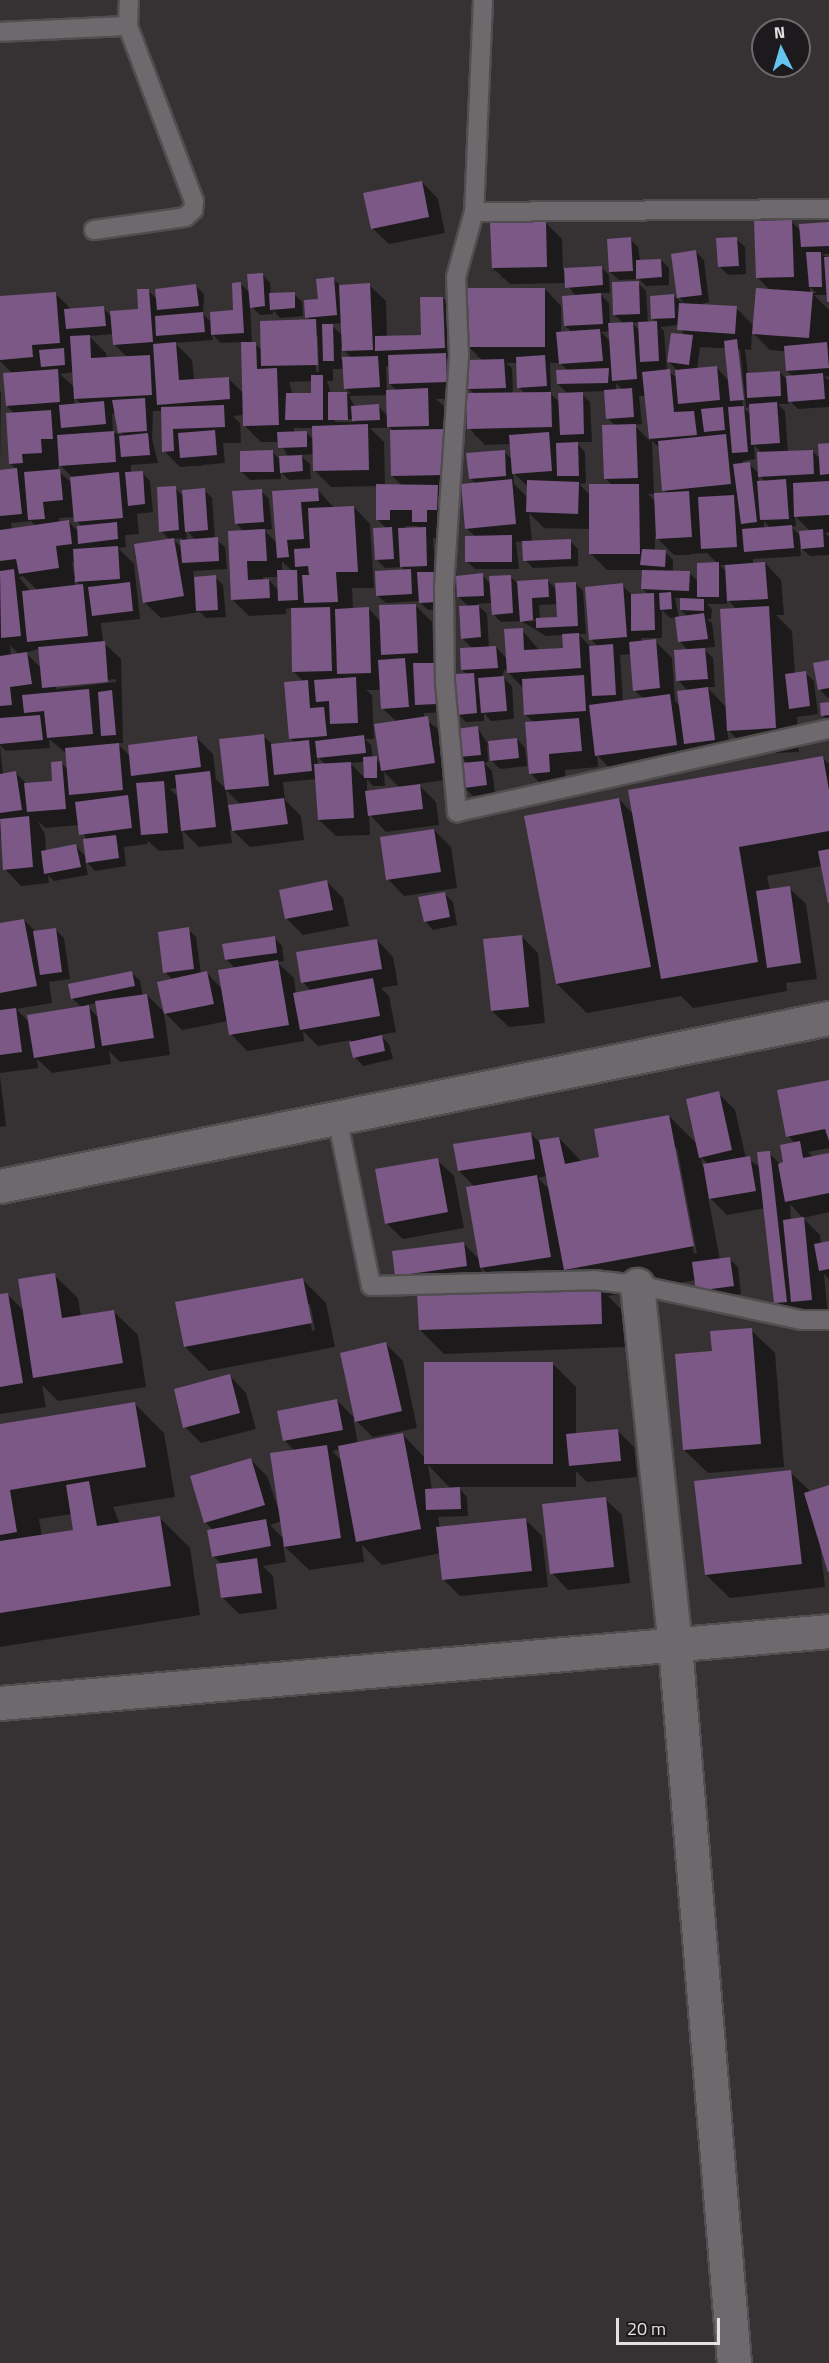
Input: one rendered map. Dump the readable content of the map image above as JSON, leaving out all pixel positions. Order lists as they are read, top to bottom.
{
  "scale_bar": "20 m",
  "north": "top"
}
